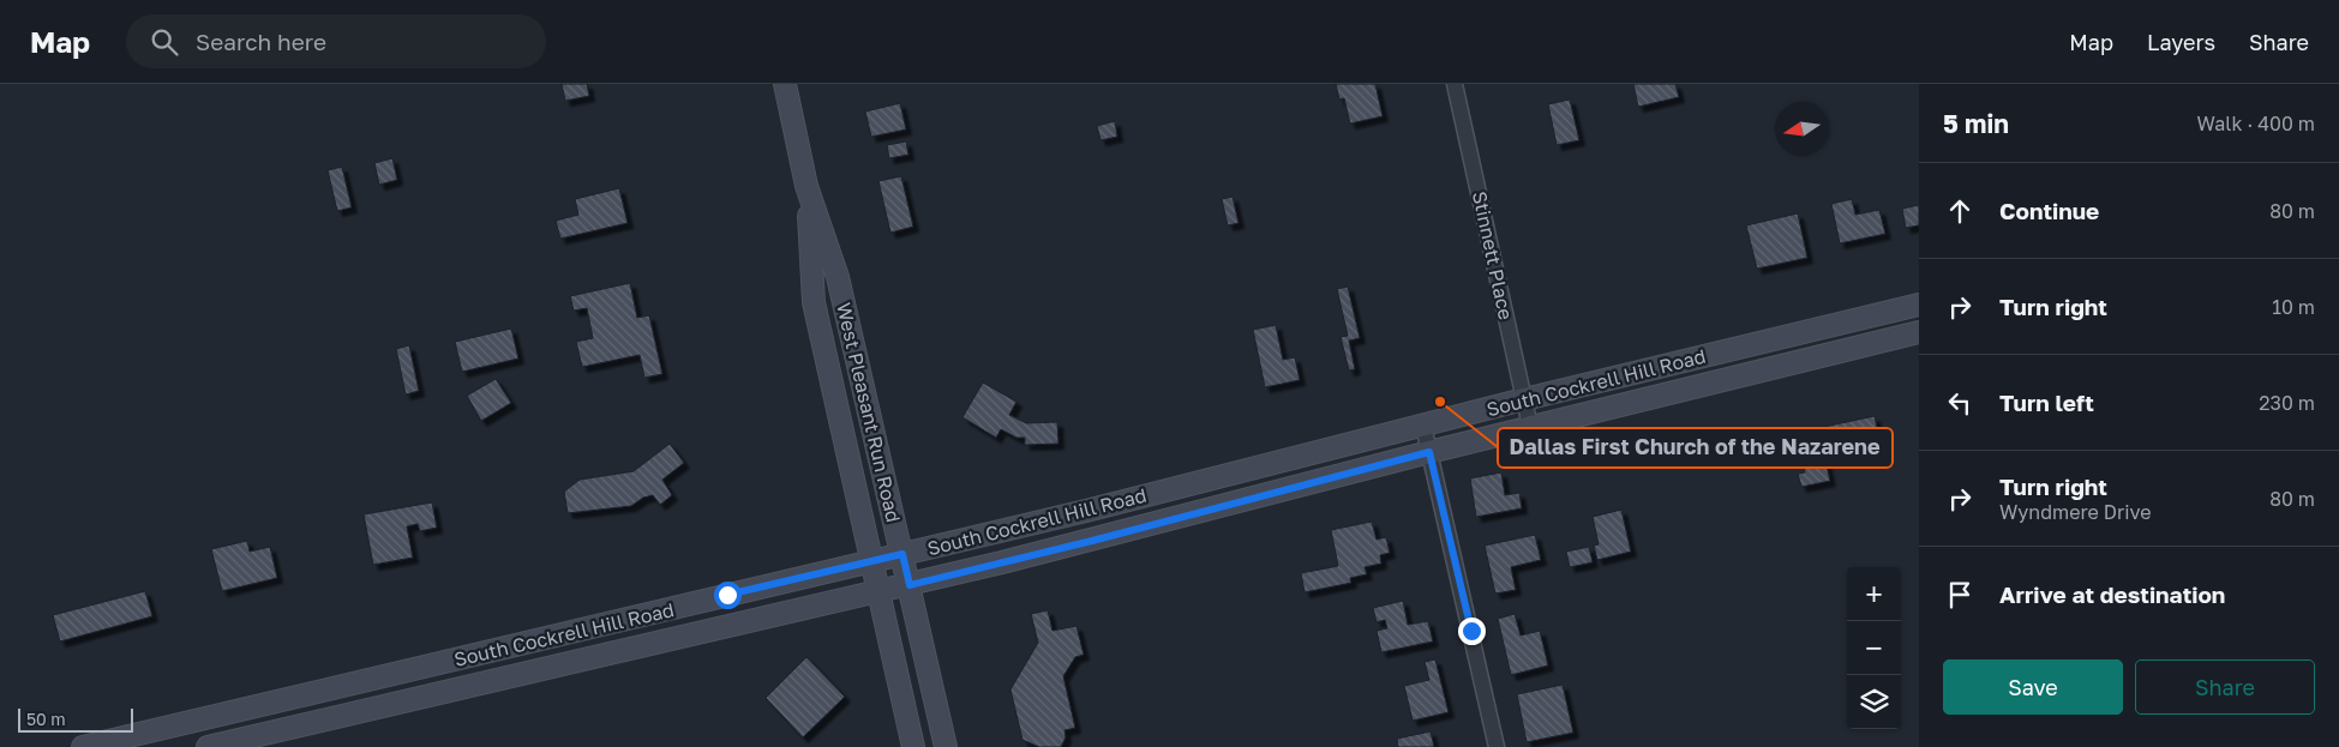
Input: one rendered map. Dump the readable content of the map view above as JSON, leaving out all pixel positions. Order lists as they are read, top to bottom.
{
  "streets": {
    "main road": ["South Cockrell Hill Road", "West Pleasant Run Road"],
    "street": ["Stinnett Place"]
  },
  "crossings": [
    ["Stinnett Place", "South Cockrell Hill Road"],
    ["South Cockrell Hill Road", "West Pleasant Run Road"]
  ],
  "places": ["Dallas First Church of the Nazarene"],
  "scale_bar": "50 m",
  "north": "left",
  "page": {
    "header": "Map",
    "search": "Search here",
    "nav": ["Map", "Layers", "Share"],
    "heading": ["5 min", "Walk · 400 m"],
    "list": [
      ["Continue", "80 m"],
      ["Turn right", "10 m"],
      ["Turn left", "230 m"],
      ["Turn right", "Wyndmere Drive", "80 m"],
      "Arrive at destination"
    ],
    "map_buttons": ["+", "−"],
    "buttons": ["Save", "Share"],
    "scale": "50 m"
  }
}
